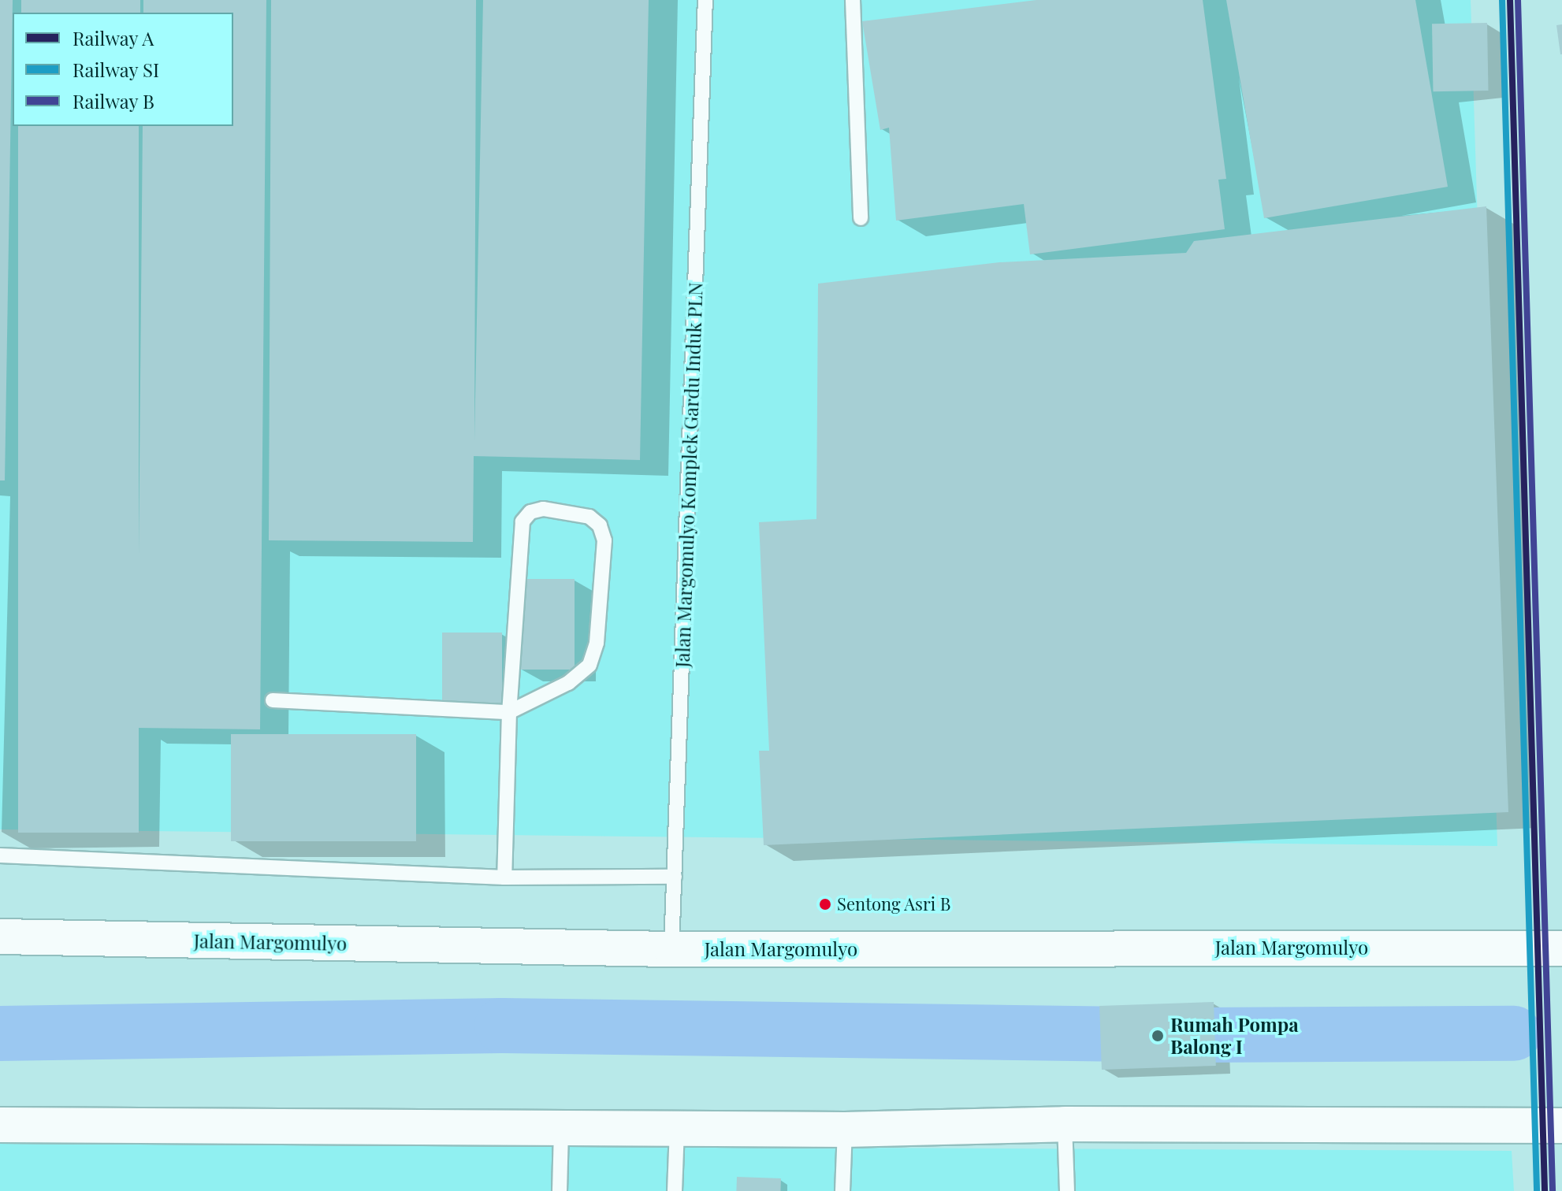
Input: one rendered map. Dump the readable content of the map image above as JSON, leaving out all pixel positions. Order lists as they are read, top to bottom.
{
  "streets": {
    "main road": ["Jalan Margomulyo"],
    "lane": ["Jalan Margomulyo Komplek Gardu Induk PLN"]
  },
  "crossings": [
    ["Jalan Margomulyo Komplek Gardu Induk PLN", "Jalan Margomulyo"]
  ],
  "places": ["Sentong Asri B", "Rumah Pompa Balong I"],
  "lines": ["rail line A", "rail line SI", "rail line B"],
  "legend": ["Railway A", "Railway SI", "Railway B"]
}
